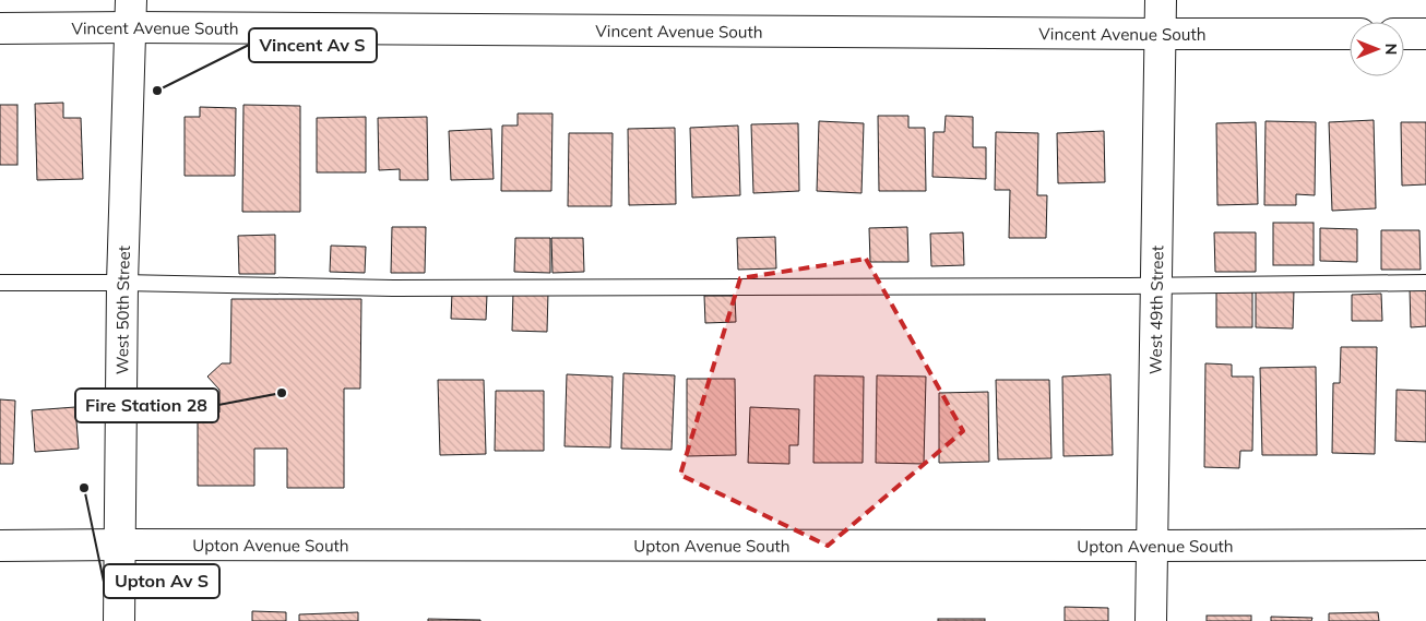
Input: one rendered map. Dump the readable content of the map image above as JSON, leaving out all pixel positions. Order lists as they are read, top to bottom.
{
  "streets": {
    "street": [
      "Vincent Avenue South",
      "West 50th Street",
      "West 49th Street",
      "Upton Avenue South"
    ]
  },
  "crossings": [
    ["Vincent Avenue South", "West 50th Street"],
    ["Vincent Avenue South", "West 49th Street"],
    ["West 50th Street", "Upton Avenue South"],
    ["West 49th Street", "Upton Avenue South"]
  ],
  "places": ["Vincent Av S", "Fire Station 28", "Upton Av S"],
  "north": "right"
}
